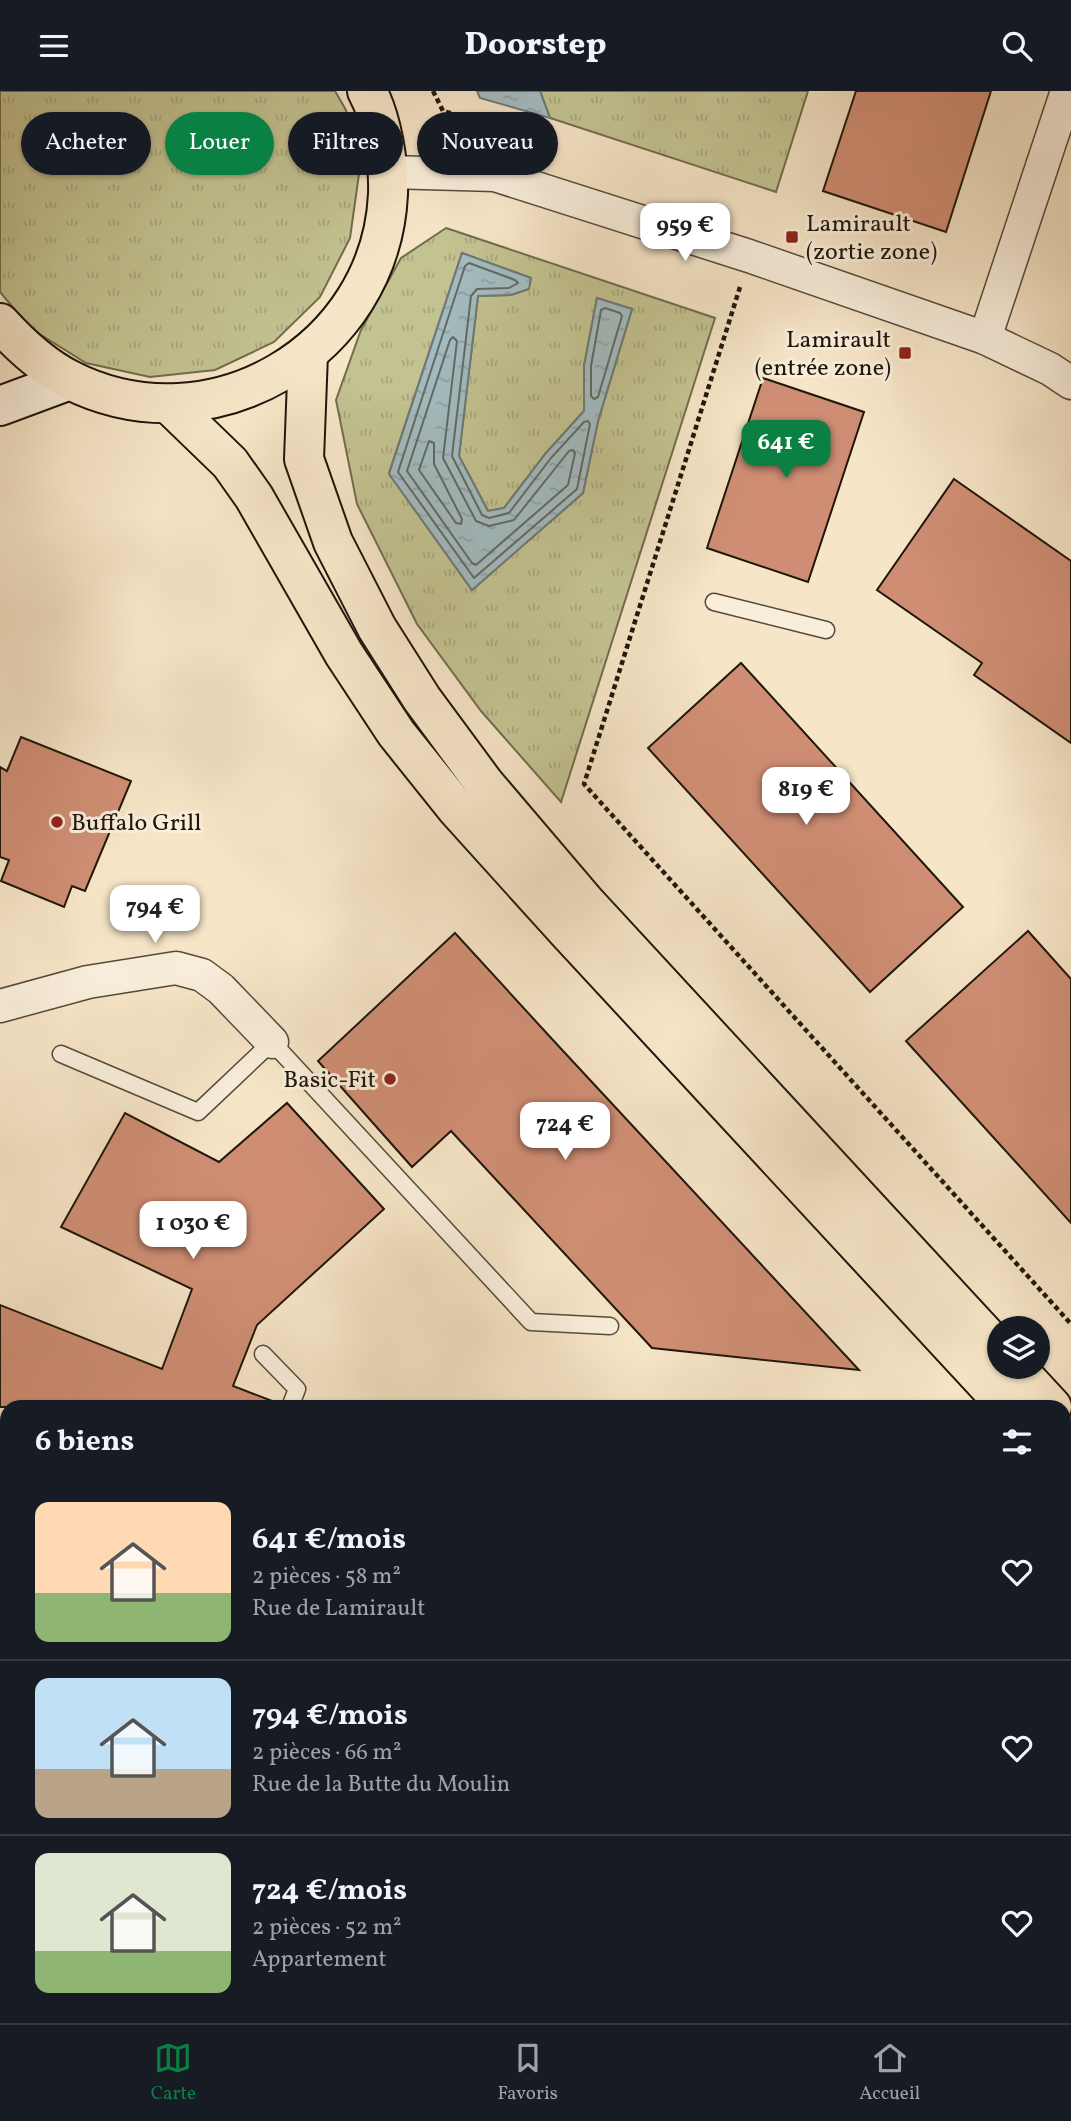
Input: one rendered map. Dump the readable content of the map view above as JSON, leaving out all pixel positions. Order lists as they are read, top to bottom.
{
  "places": {
    "transit": ["Lamirault (zortie zone)", "Lamirault (entrée zone)"],
    "other": ["Buffalo Grill", "Basic-Fit"]
  },
  "page": {
    "header": "Doorstep",
    "chip": [
      "Acheter",
      "Louer",
      "Filtres",
      "Nouveau"
    ],
    "price": [
      "959 €",
      "641 €",
      "819 €",
      "794 €",
      "724 €",
      "1 030 €"
    ],
    "heading": "6 biens",
    "list": [
      {
        "name": "641 €/mois",
        "note": "2 pièces · 58 m² · Rue de Lamirault"
      },
      {
        "name": "794 €/mois",
        "note": "2 pièces · 66 m² · Rue de la Butte du Moulin"
      },
      {
        "name": "724 €/mois",
        "note": "2 pièces · 52 m² · Appartement"
      }
    ],
    "tabs": ["Carte", "Favoris", "Accueil"]
  }
}
